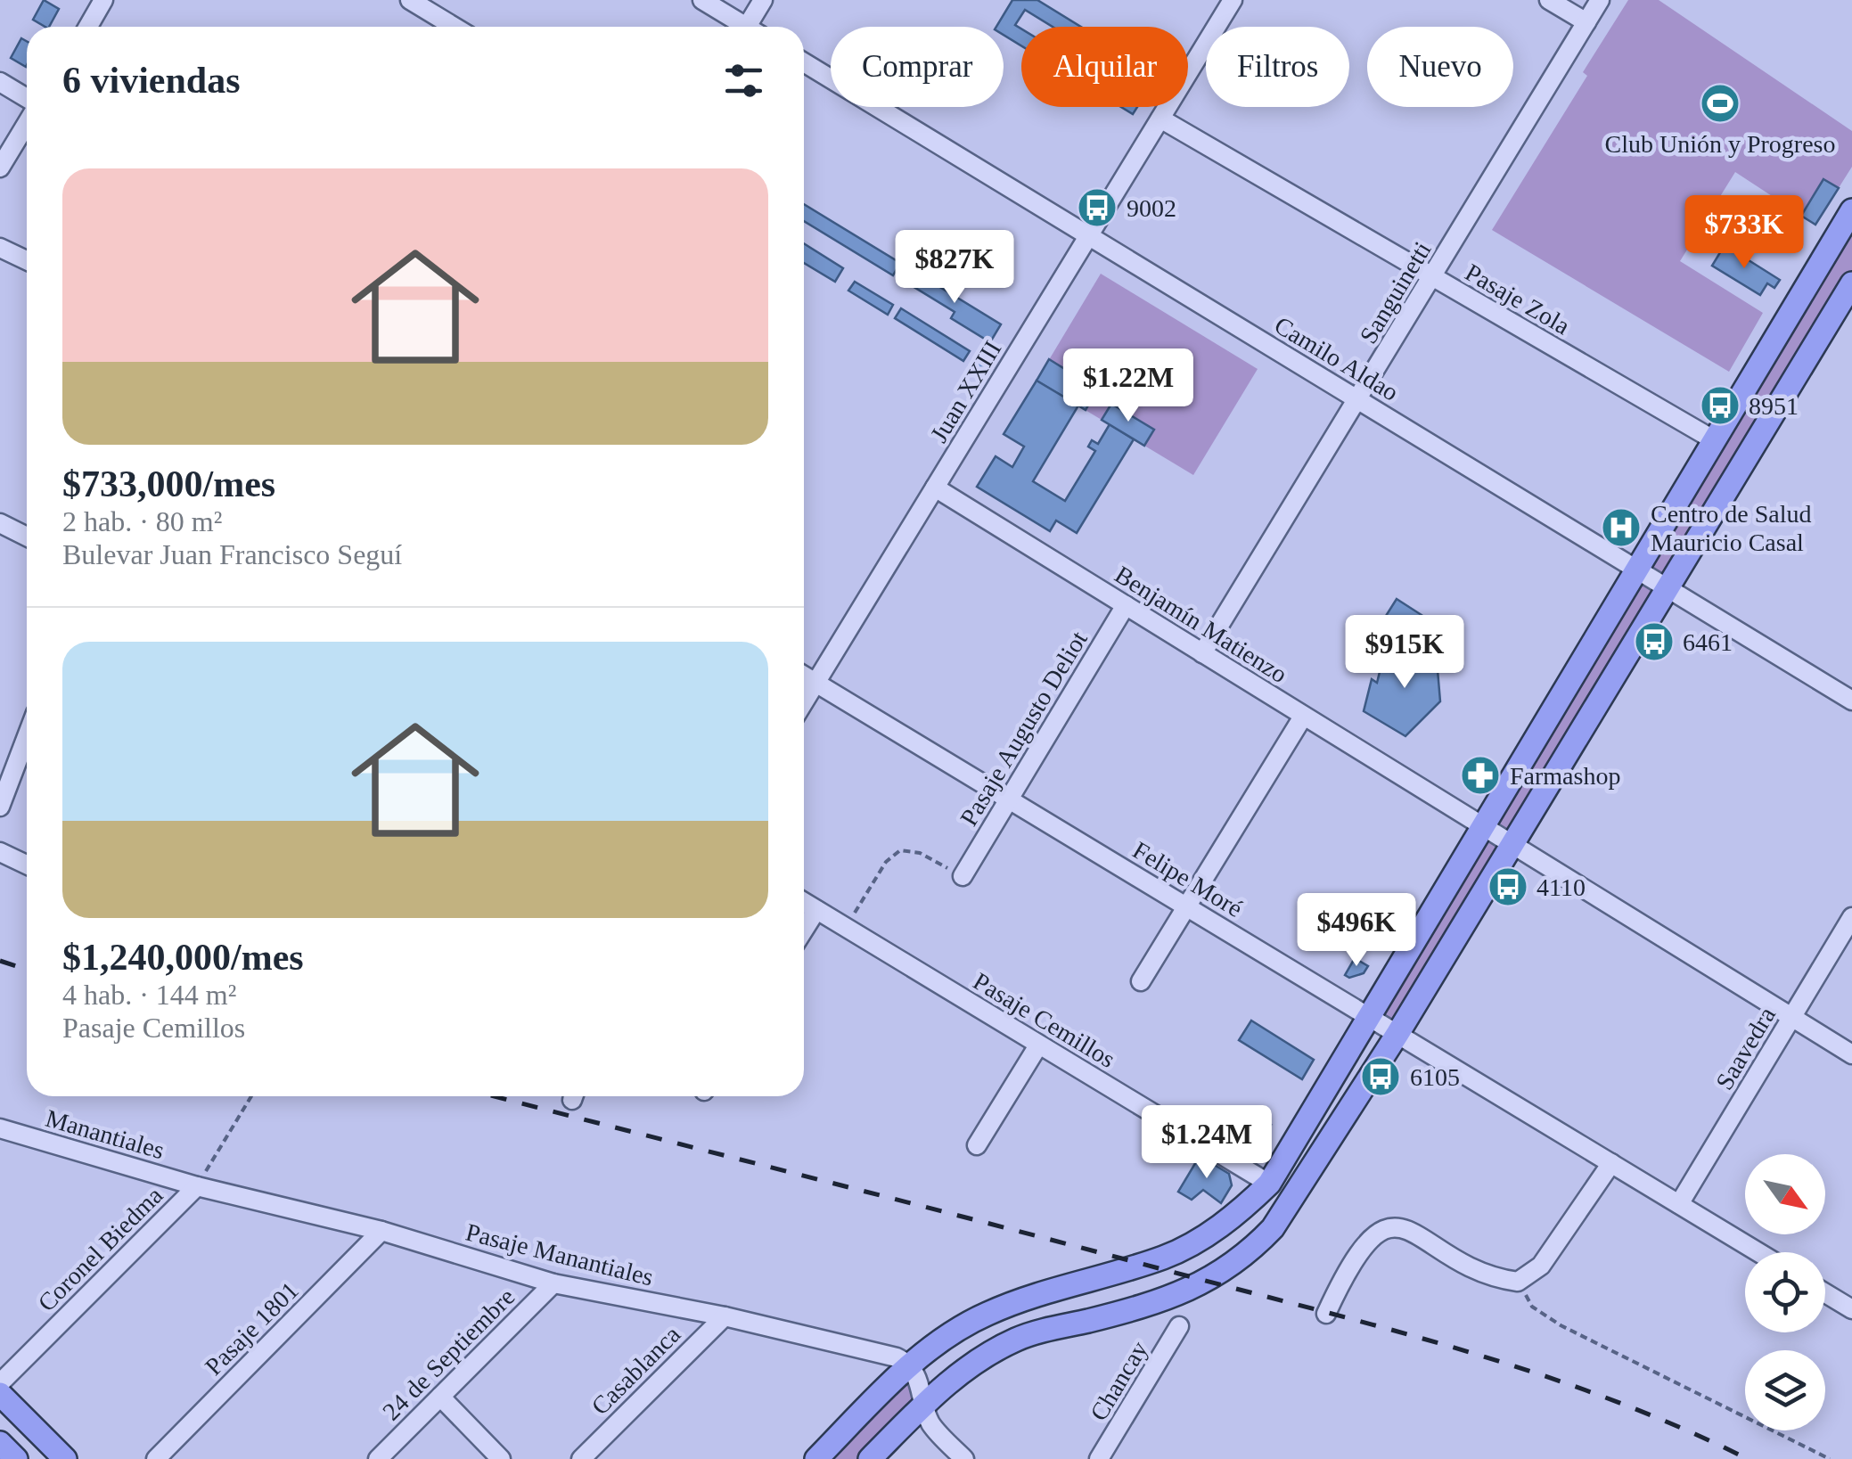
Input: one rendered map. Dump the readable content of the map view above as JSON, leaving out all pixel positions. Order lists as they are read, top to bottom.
{
  "streets": {
    "street": [
      "Sanguinetti",
      "Pasaje Zola",
      "Camilo Aldao",
      "Juan XXIII",
      "Benjamín Matienzo",
      "Pasaje Augusto Deliot",
      "Felipe Moré",
      "Pasaje Cemillos",
      "Saavedra",
      "Manantiales",
      "Coronel Biedma",
      "Pasaje Manantiales",
      "Pasaje 1801",
      "24 de Septiembre",
      "Casablanca",
      "Chancay"
    ]
  },
  "crossings": [
    ["Sanguinetti", "Pasaje Zola"],
    ["Sanguinetti", "Camilo Aldao"],
    ["Sanguinetti", "Benjamín Matienzo"],
    ["Pasaje Zola", "Juan XXIII"],
    ["Camilo Aldao", "Juan XXIII"],
    ["Juan XXIII", "Benjamín Matienzo"],
    ["Juan XXIII", "Felipe Moré"],
    ["Benjamín Matienzo", "Pasaje Augusto Deliot"],
    ["Benjamín Matienzo", "Saavedra"],
    ["Pasaje Augusto Deliot", "Felipe Moré"],
    ["Felipe Moré", "Saavedra"],
    ["Manantiales", "Coronel Biedma"],
    ["Manantiales", "Pasaje Manantiales"],
    ["Coronel Biedma", "Pasaje Manantiales"],
    ["Pasaje Manantiales", "Pasaje 1801"],
    ["Pasaje Manantiales", "24 de Septiembre"],
    ["Pasaje Manantiales", "Casablanca"]
  ],
  "places": {
    "sports": ["Club Unión y Progreso"],
    "bus stop": [
      "9002",
      "8951",
      "6461",
      "4110",
      "6105"
    ],
    "hospital": ["Centro de Salud Mauricio Casal"],
    "pharmacy": ["Farmashop"]
  },
  "north": "bottom right",
  "page": {
    "chip": [
      "Comprar",
      "Alquilar",
      "Filtros",
      "Nuevo"
    ],
    "heading": "6 viviendas",
    "list": [
      {
        "name": "$733,000/mes",
        "note": "2 hab. · 80 m² · Bulevar Juan Francisco Seguí"
      },
      {
        "name": "$1,240,000/mes",
        "note": "4 hab. · 144 m² · Pasaje Cemillos"
      }
    ],
    "price": [
      "$733K",
      "$827K",
      "$1.22M",
      "$915K",
      "$496K",
      "$1.24M"
    ]
  }
}
